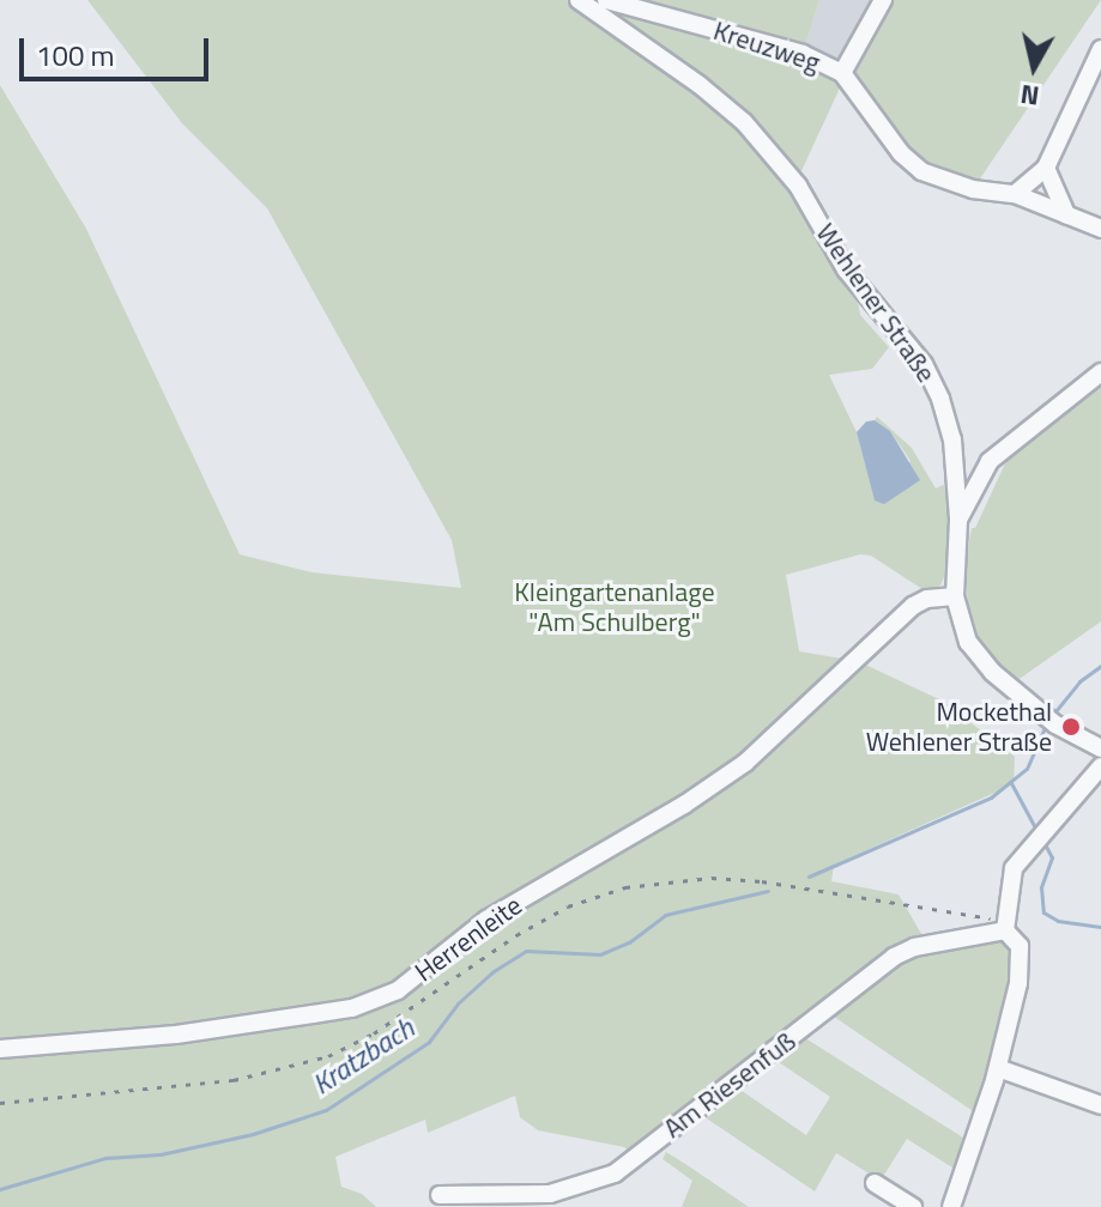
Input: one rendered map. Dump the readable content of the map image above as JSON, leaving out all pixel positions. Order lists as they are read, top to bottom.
{
  "streets": {
    "street": [
      "Kreuzweg",
      "Wehlener Straße",
      "Herrenleite",
      "Am Riesenfuß"
    ]
  },
  "crossings": [
    ["Wehlener Straße", "Herrenleite"]
  ],
  "water": ["Kratzbach"],
  "parks": ["Kleingartenanlage \"Am Schulberg\""],
  "places": ["Mockethal Wehlener Straße"],
  "scale_bar": "100 m",
  "north": "bottom"
}
